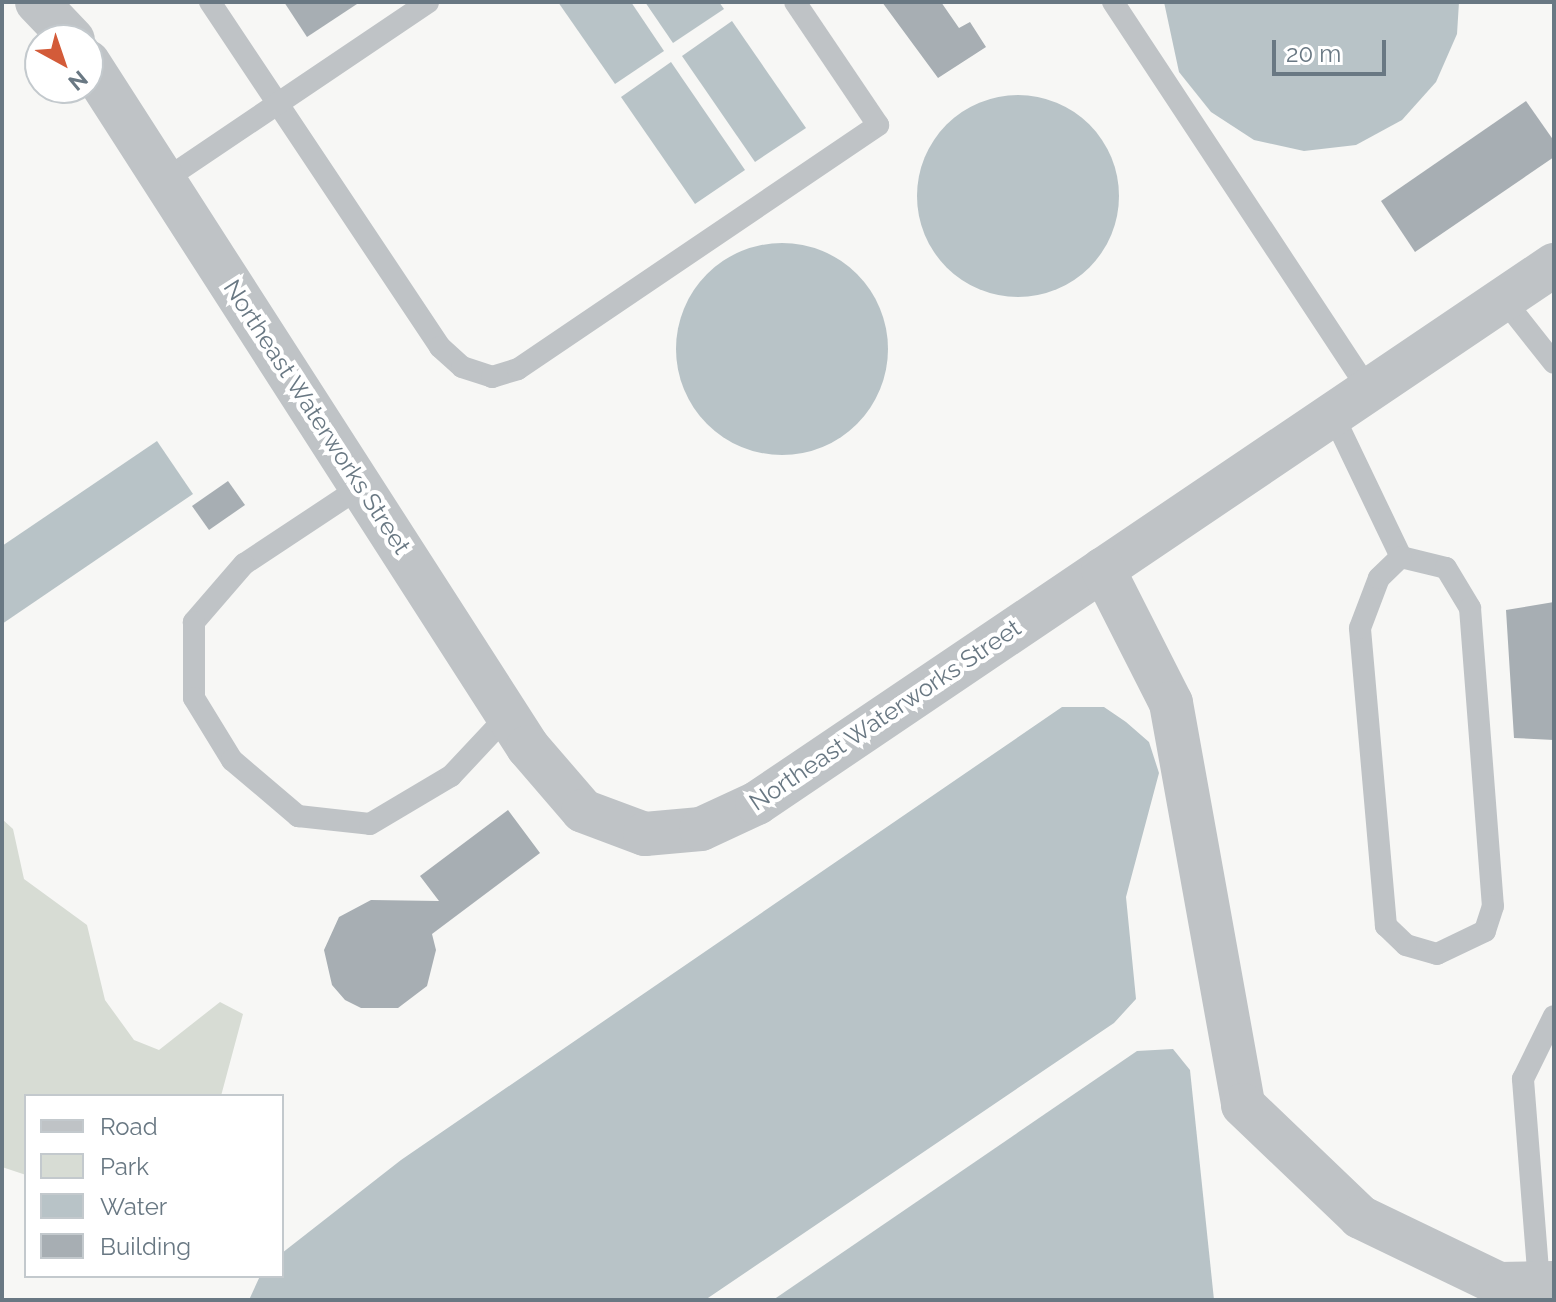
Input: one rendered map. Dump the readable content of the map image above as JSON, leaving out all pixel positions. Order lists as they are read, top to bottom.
{
  "streets": {
    "street": ["Northeast Waterworks Street"]
  },
  "legend": [
    "Road",
    "Park",
    "Water",
    "Building"
  ],
  "scale_bar": "20 m",
  "north": "bottom right"
}
